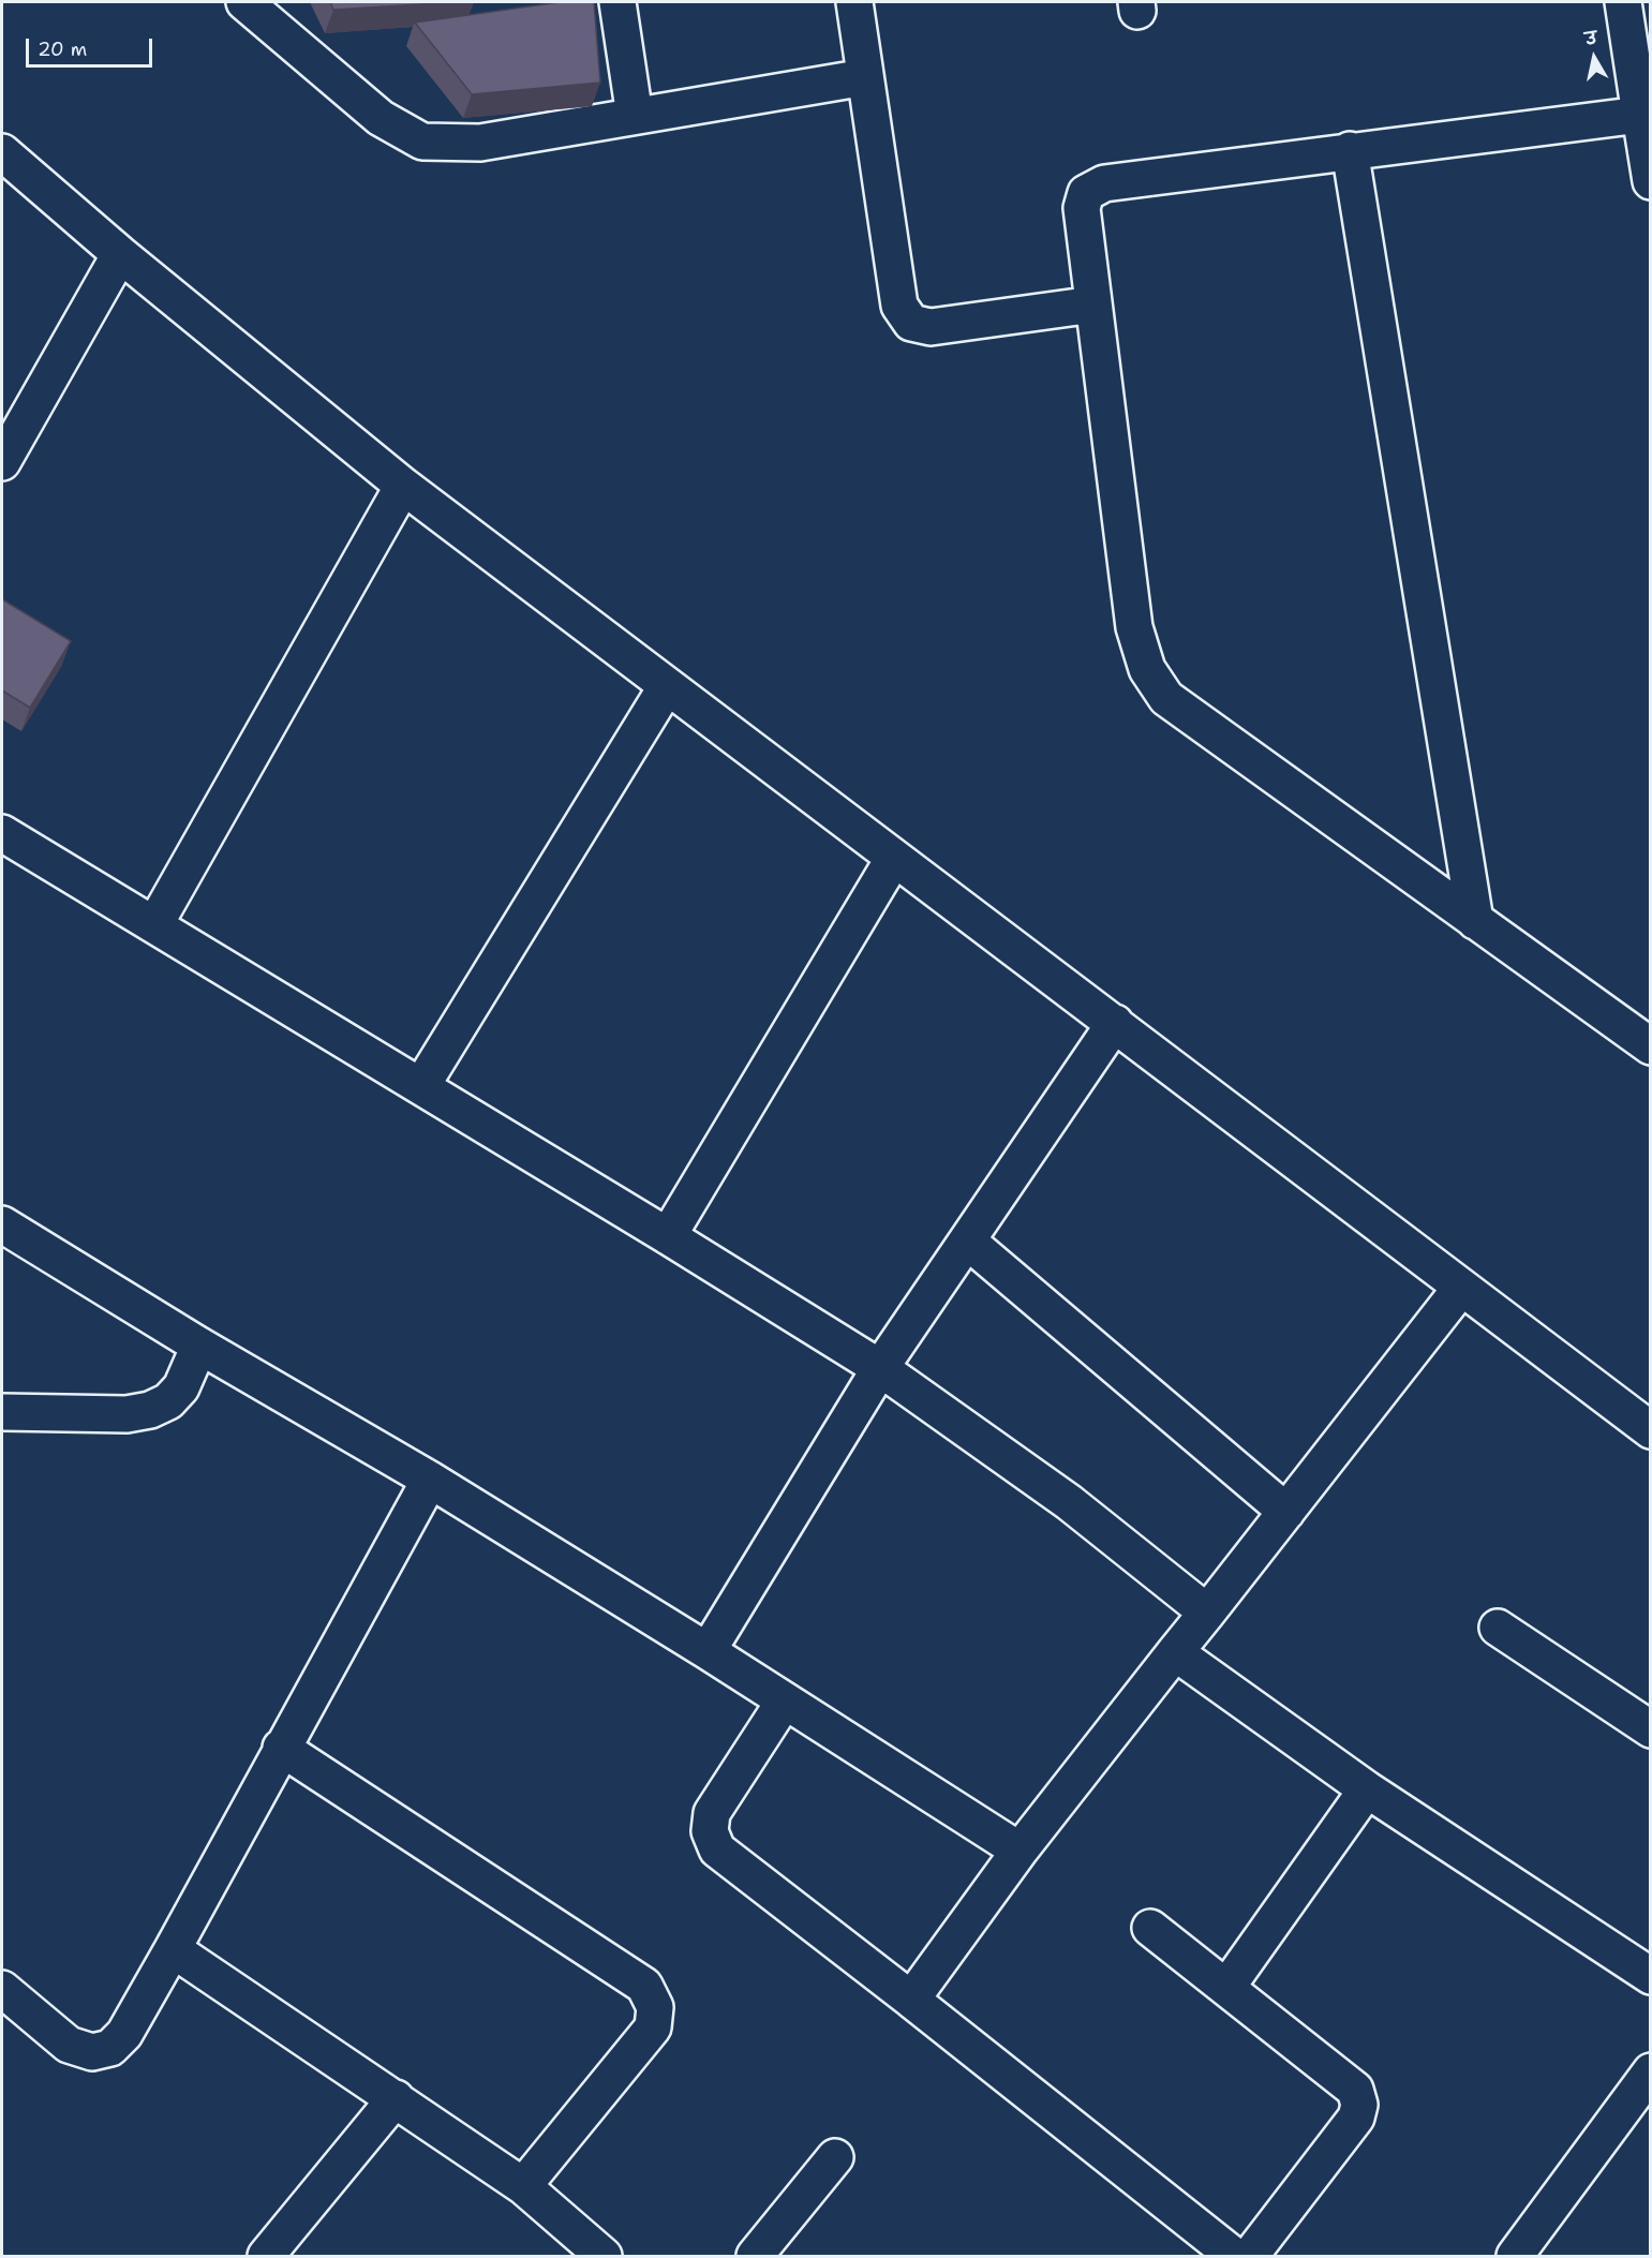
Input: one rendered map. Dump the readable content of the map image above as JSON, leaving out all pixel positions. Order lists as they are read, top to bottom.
{
  "scale_bar": "20 m",
  "north": "top"
}
